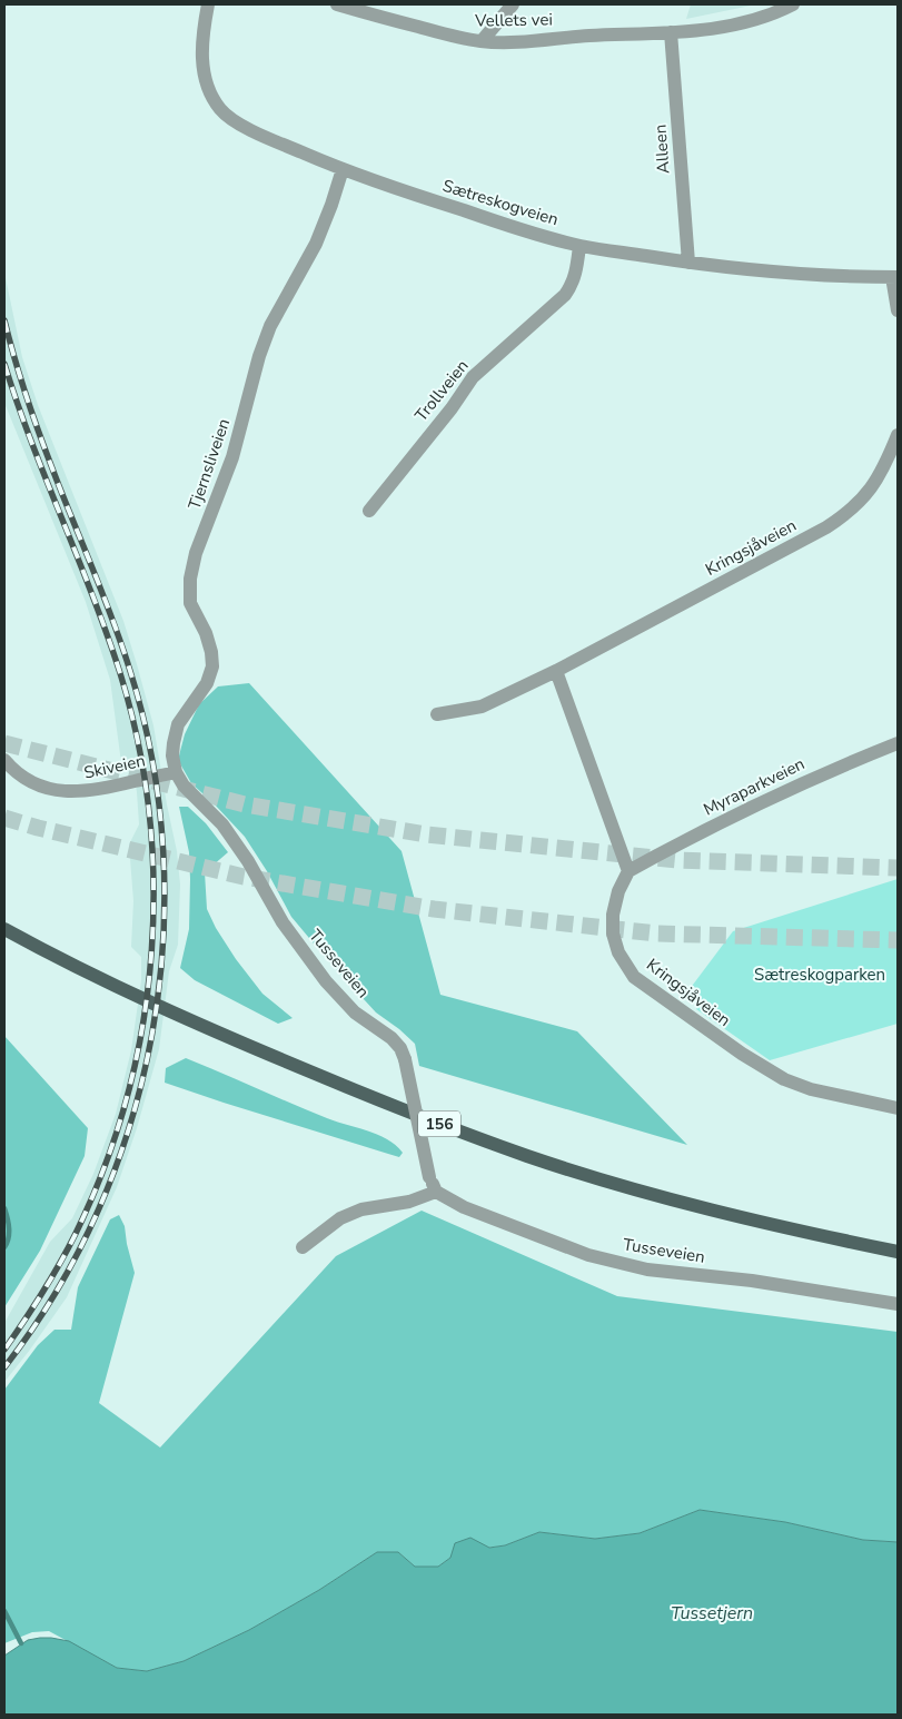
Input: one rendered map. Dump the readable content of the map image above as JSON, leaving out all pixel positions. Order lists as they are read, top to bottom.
{
  "streets": {
    "main road": ["156"],
    "street": [
      "Vellets vei",
      "Alleen",
      "Sætreskogveien",
      "Trollveien",
      "Tjernsliveien",
      "Kringsjåveien",
      "Skiveien",
      "Myraparkveien",
      "Tusseveien"
    ]
  },
  "crossings": [
    ["Vellets vei", "Alleen"],
    ["Alleen", "Sætreskogveien"],
    ["Sætreskogveien", "Trollveien"],
    ["Sætreskogveien", "Tjernsliveien"],
    ["Tjernsliveien", "Skiveien"],
    ["Tjernsliveien", "Tusseveien"],
    ["Kringsjåveien", "Myraparkveien"],
    ["Skiveien", "Tusseveien"]
  ],
  "water": ["Tussetjern"],
  "parks": ["Sætreskogparken"]
}
